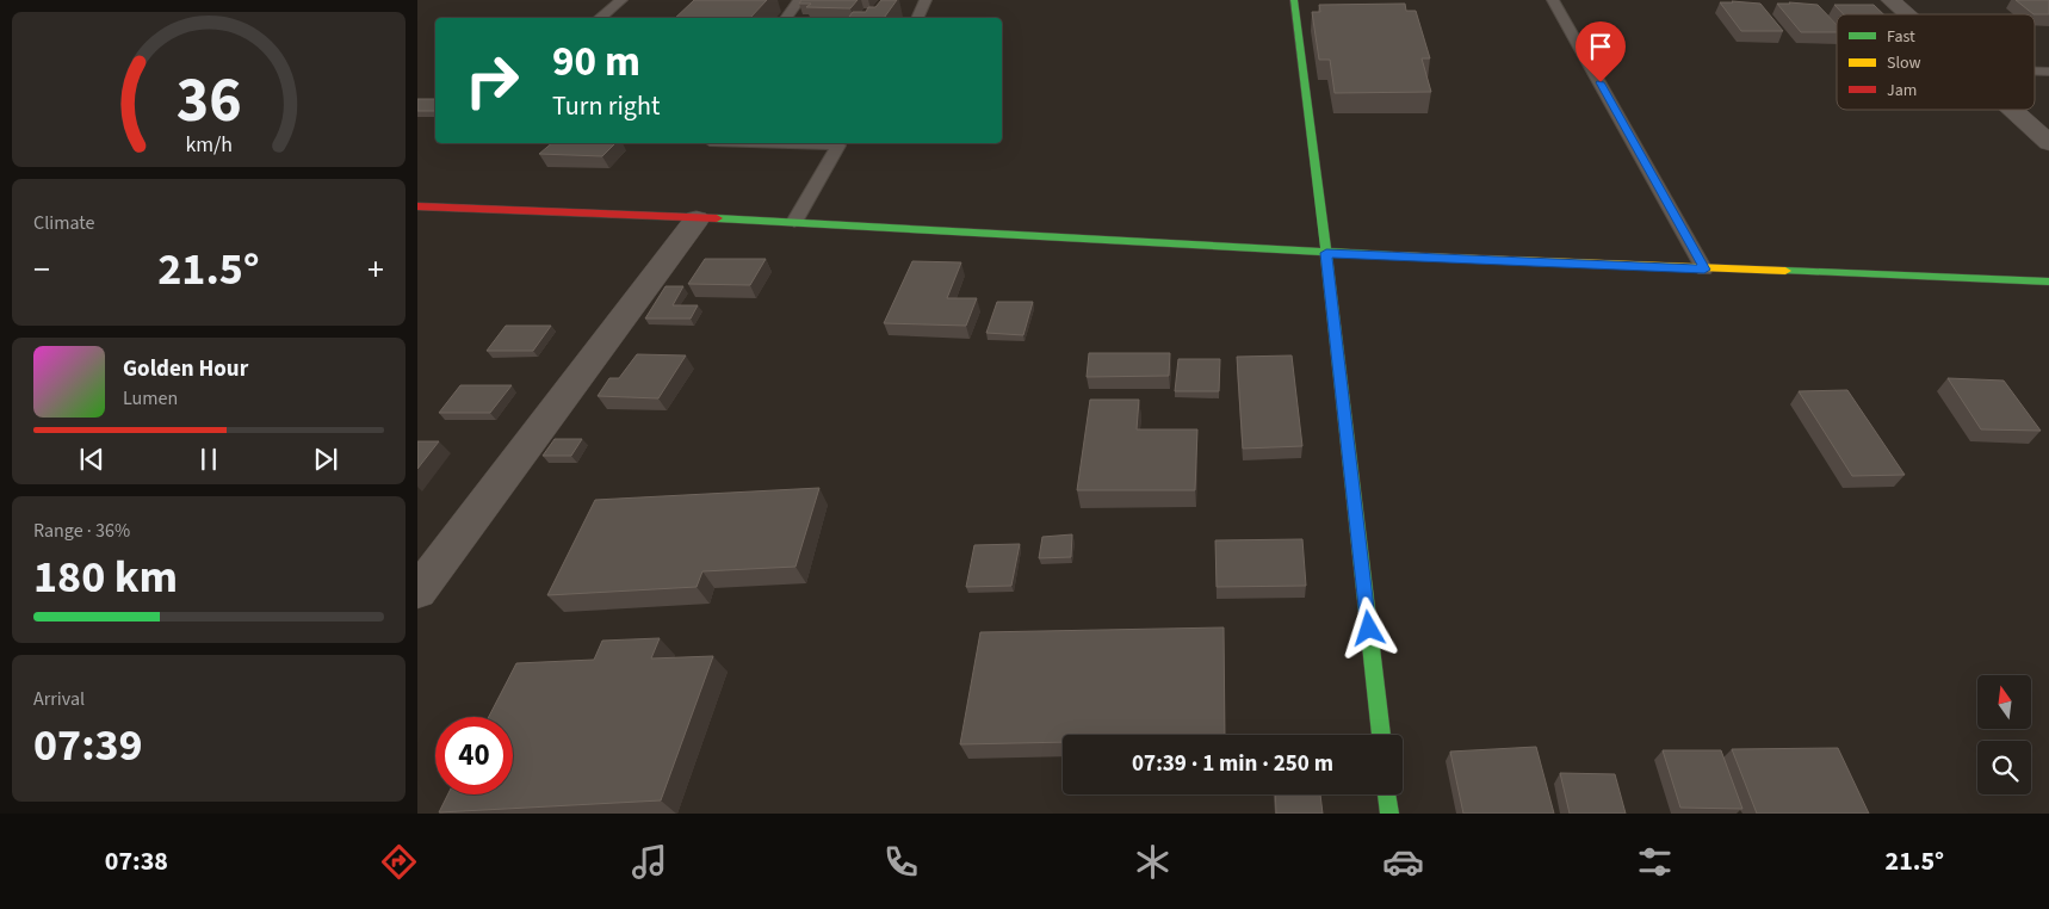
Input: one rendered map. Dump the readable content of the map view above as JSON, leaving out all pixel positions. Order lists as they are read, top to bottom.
{
  "legend": ["Fast", "Slow", "Jam"],
  "north": "top",
  "page": {
    "turn": ["90 m", "Turn right"],
    "tile": [
      "Climate",
      ["Range · 36%", "180 km"],
      ["Arrival", "07:39"]
    ],
    "heat": ["−", "21.5°", "+"],
    "song": ["Golden Hour", "Lumen"],
    "limit": "40",
    "trip": "07:39 · 1 min · 250 m",
    "tabs": ["07:38", "21.5°"],
    "gauge": ["36", "km/h"]
  }
}
